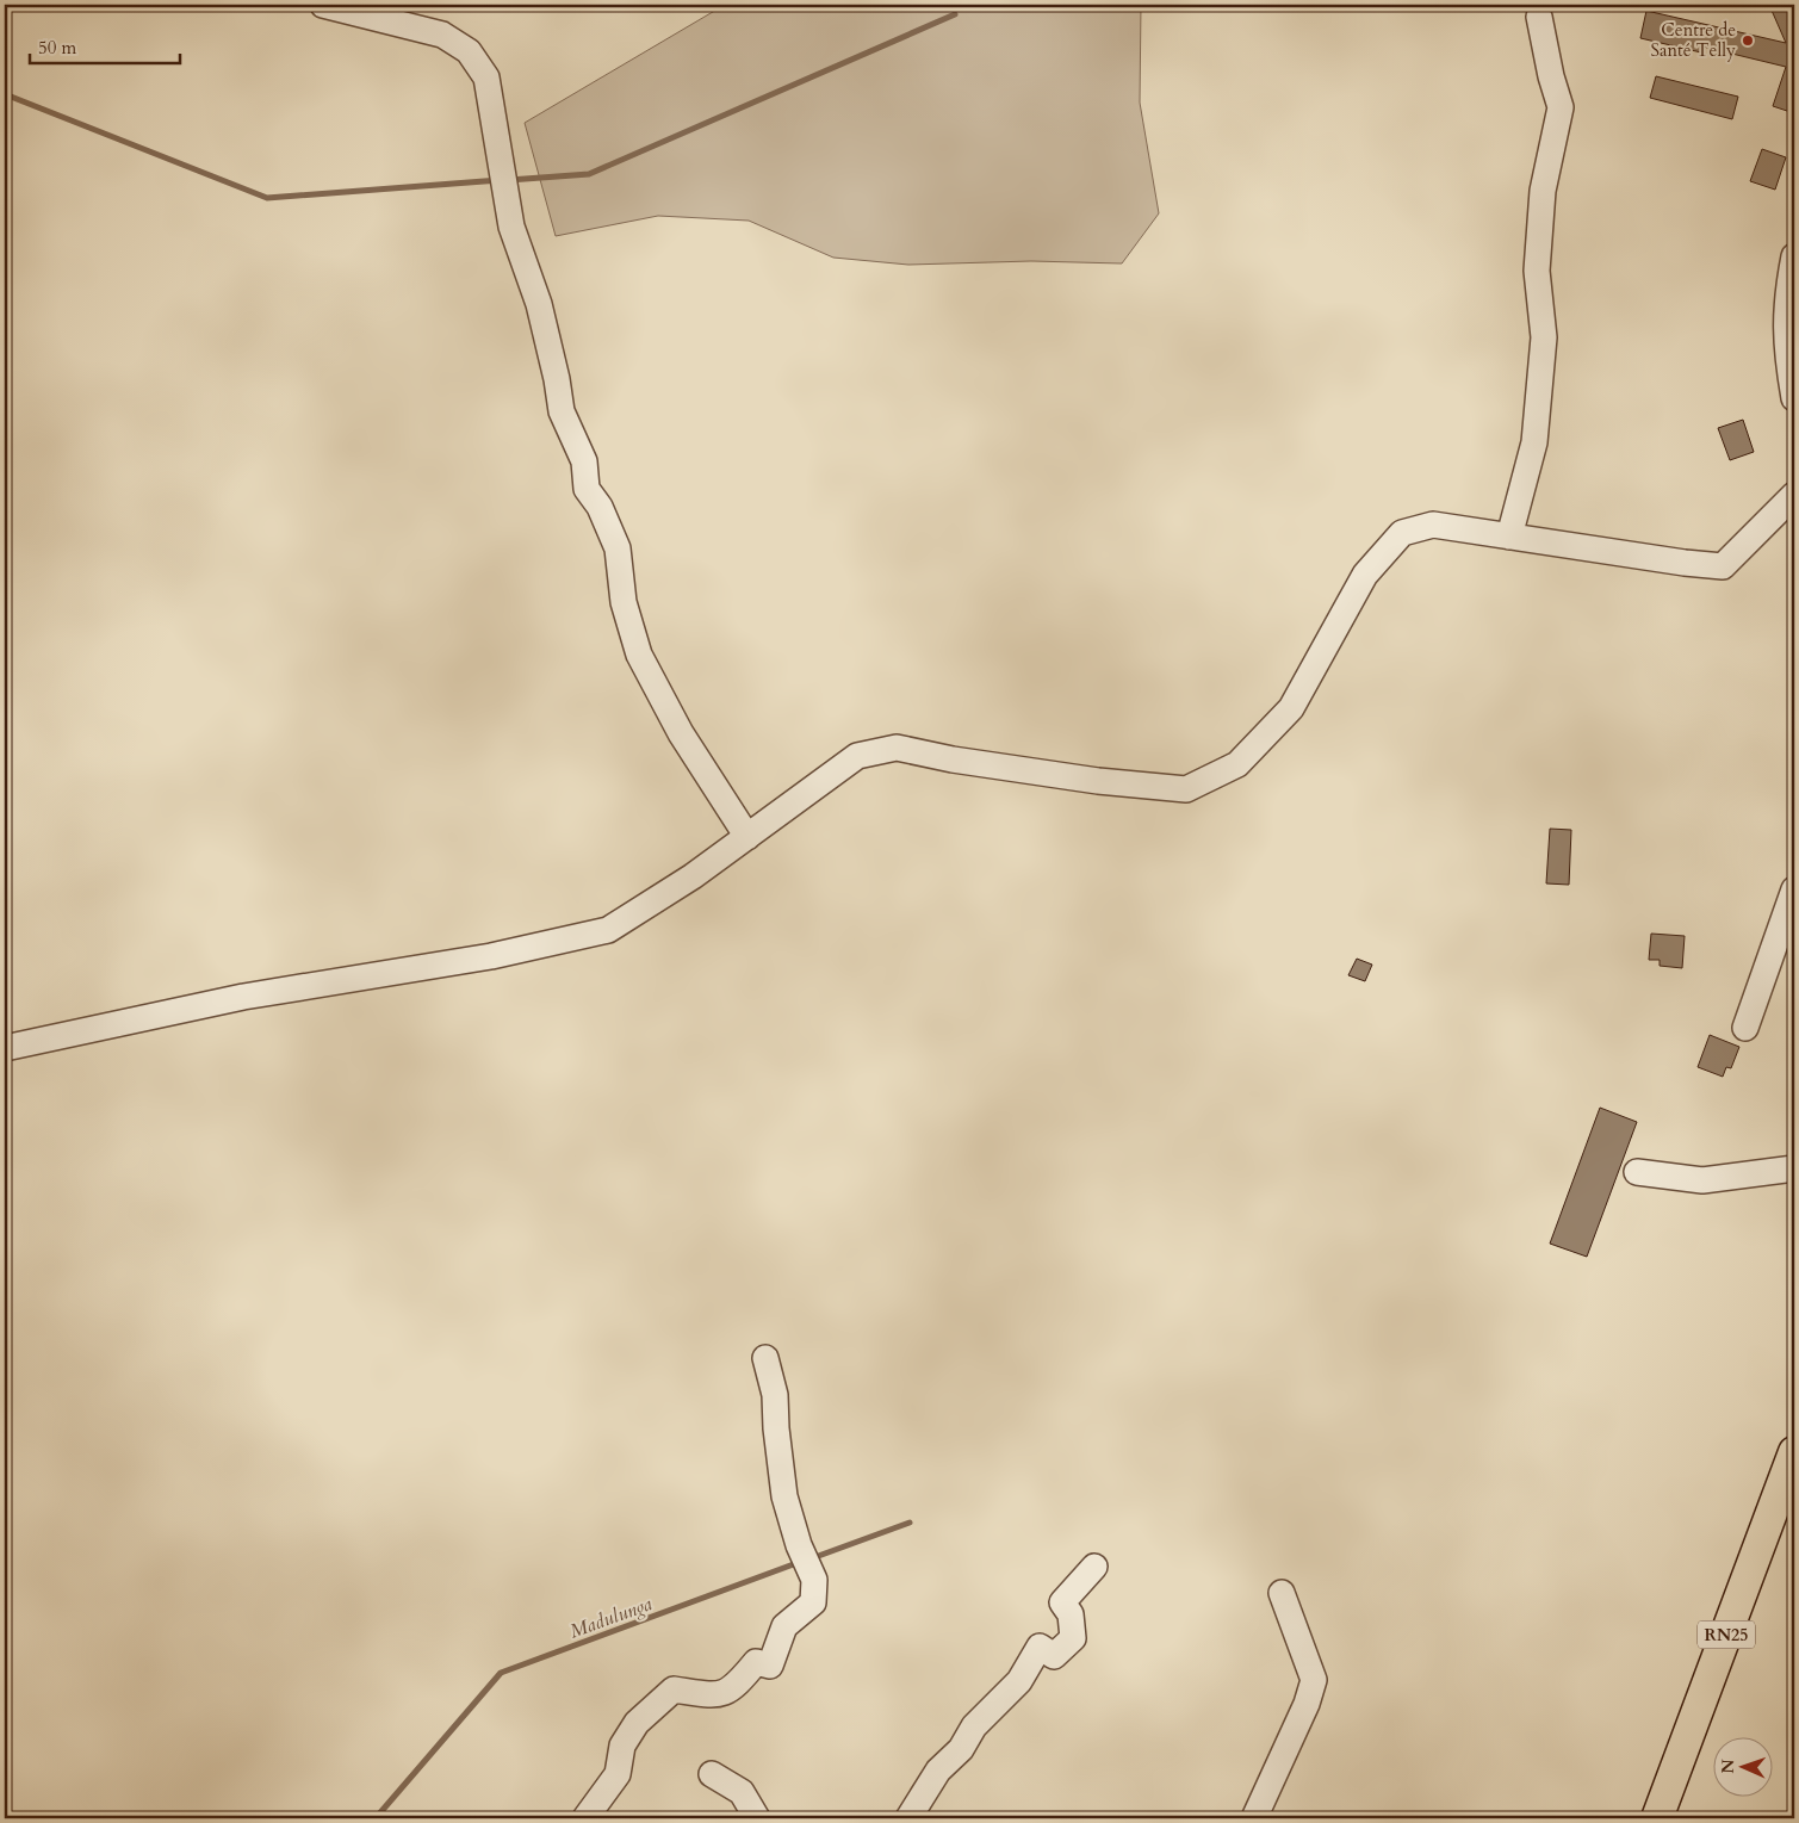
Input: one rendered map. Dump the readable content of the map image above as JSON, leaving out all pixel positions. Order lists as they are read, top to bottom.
{
  "streets": {
    "main road": ["RN25"]
  },
  "water": ["Madulunga"],
  "places": ["Centre de Santé Telly"],
  "scale_bar": "50 m",
  "north": "left"
}
